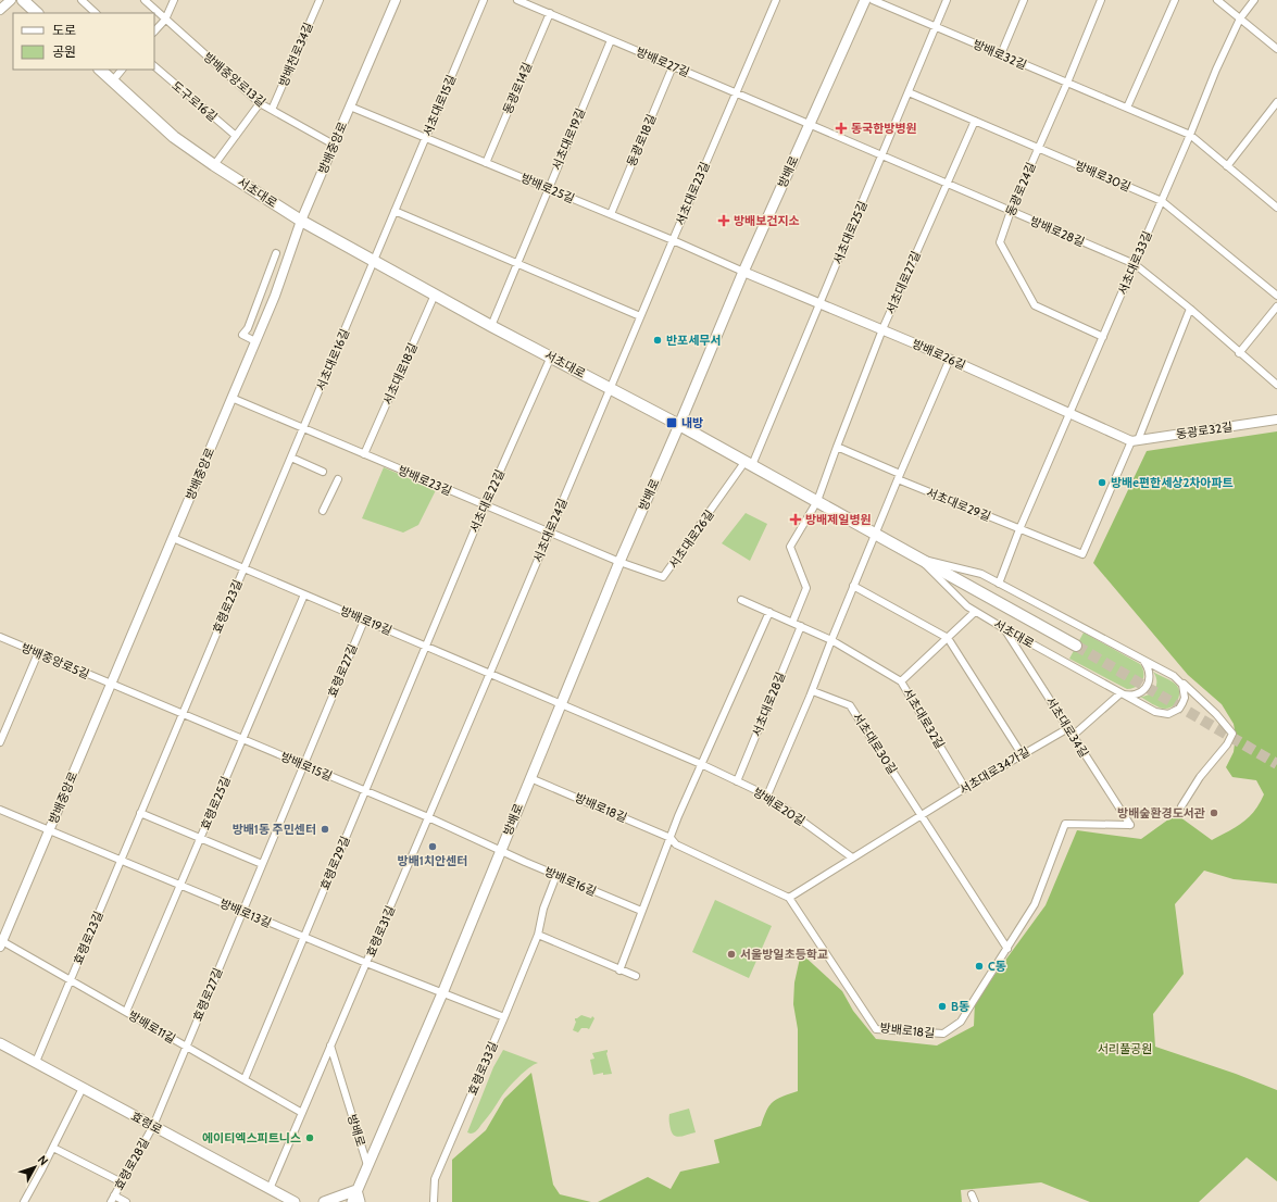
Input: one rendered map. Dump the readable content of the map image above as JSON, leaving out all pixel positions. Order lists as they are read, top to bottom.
{
  "streets": {
    "main road": ["방배로", "서초대로", "효령로"],
    "street": [
      "방배천로34길",
      "방배로32길",
      "방배로27길",
      "방배중앙로13길",
      "동광로14길",
      "도구로16길",
      "서초대로15길",
      "서초대로19길",
      "동광로18길",
      "방배중앙로",
      "방배로30길",
      "방배로25길",
      "동광로24길",
      "서초대로23길",
      "방배로28길",
      "서초대로25길",
      "서초대로33길",
      "서초대로27길",
      "방배로26길",
      "서초대로16길",
      "서초대로18길",
      "동광로32길",
      "방배로23길",
      "서초대로22길",
      "서초대로29길",
      "서초대로24길",
      "서초대로26길",
      "효령로23길",
      "방배로19길",
      "방배중앙로5길",
      "효령로27길",
      "서초대로28길",
      "서초대로32길",
      "서초대로34길",
      "서초대로30길",
      "방배로15길",
      "서초대로34가길",
      "효령로25길",
      "방배로20길",
      "방배로18길",
      "효령로29길",
      "방배로16길",
      "방배로13길",
      "효령로31길",
      "방배로11길",
      "효령로33길",
      "효령로28길"
    ]
  },
  "crossings": [
    ["방배천로34길", "방배중앙로13길"],
    ["방배로32길", "동광로24길"],
    ["방배로32길", "서초대로25길"],
    ["방배로32길", "서초대로33길"],
    ["방배로27길", "동광로14길"],
    ["방배로27길", "서초대로19길"],
    ["방배로27길", "동광로18길"],
    ["방배로27길", "방배로"],
    ["방배로27길", "서초대로23길"],
    ["방배로27길", "방배로28길"],
    ["방배중앙로13길", "방배중앙로"],
    ["동광로14길", "방배로25길"],
    ["서초대로15길", "방배로25길"],
    ["서초대로15길", "서초대로"],
    ["서초대로15길", "서초대로16길"],
    ["서초대로19길", "방배로25길"],
    ["서초대로19길", "서초대로"],
    ["동광로18길", "방배로25길"],
    ["방배중앙로", "방배로25길"],
    ["방배중앙로", "서초대로"],
    ["방배중앙로", "방배로23길"],
    ["방배중앙로", "방배로19길"],
    ["방배중앙로", "방배중앙로5길"],
    ["방배중앙로", "방배로15길"],
    ["방배중앙로", "방배로13길"],
    ["방배중앙로", "방배로11길"],
    ["방배로", "방배로25길"],
    ["방배로", "서초대로"],
    ["방배로", "방배로28길"],
    ["방배로", "방배로26길"],
    ["방배로", "방배로23길"],
    ["방배로", "서초대로26길"],
    ["방배로", "방배로19길"],
    ["방배로", "방배로15길"],
    ["방배로", "방배로20길"],
    ["방배로", "방배로18길"],
    ["방배로", "방배로16길"],
    ["방배로", "방배로13길"],
    ["방배로", "효령로31길"],
    ["방배로30길", "동광로24길"],
    ["방배로30길", "서초대로25길"],
    ["방배로30길", "서초대로33길"],
    ["방배로30길", "서초대로27길"],
    ["방배로25길", "서초대로23길"],
    ["방배로25길", "방배로26길"],
    ["동광로24길", "방배로28길"],
    ["동광로24길", "서초대로33길"],
    ["서초대로", "서초대로23길"],
    ["서초대로", "서초대로25길"],
    ["서초대로", "서초대로33길"],
    ["서초대로", "서초대로27길"],
    ["서초대로", "서초대로16길"],
    ["서초대로", "서초대로18길"],
    ["서초대로", "서초대로22길"],
    ["서초대로", "서초대로24길"],
    ["서초대로", "서초대로26길"],
    ["서초대로", "서초대로32길"],
    ["서초대로", "서초대로34길"],
    ["서초대로23길", "서초대로24길"],
    ["방배로28길", "서초대로25길"],
    ["방배로28길", "서초대로33길"],
    ["방배로28길", "서초대로27길"],
    ["서초대로25길", "방배로26길"],
    ["서초대로25길", "서초대로26길"],
    ["서초대로33길", "방배로26길"],
    ["서초대로33길", "서초대로29길"],
    ["서초대로27길", "방배로26길"],
    ["방배로26길", "동광로32길"],
    ["서초대로16길", "방배로23길"],
    ["서초대로16길", "효령로23길"],
    ["서초대로16길", "방배로19길"],
    ["서초대로18길", "방배로23길"],
    ["방배로23길", "서초대로22길"],
    ["방배로23길", "서초대로24길"],
    ["방배로23길", "서초대로26길"],
    ["서초대로22길", "방배로19길"],
    ["서초대로22길", "효령로29길"],
    ["서초대로24길", "방배로19길"],
    ["서초대로24길", "효령로31길"],
    ["효령로23길", "방배로19길"],
    ["효령로23길", "방배로15길"],
    ["효령로23길", "방배로13길"],
    ["효령로23길", "방배로11길"],
    ["효령로23길", "효령로"],
    ["방배로19길", "효령로27길"],
    ["방배로19길", "효령로25길"],
    ["방배로19길", "방배로20길"],
    ["방배로19길", "효령로29길"],
    ["방배로19길", "효령로31길"],
    ["방배중앙로5길", "방배로15길"],
    ["효령로27길", "방배로15길"],
    ["효령로27길", "방배로13길"],
    ["효령로27길", "방배로11길"],
    ["효령로27길", "효령로"],
    ["효령로27길", "효령로28길"],
    ["서초대로28길", "방배로20길"],
    ["서초대로32길", "서초대로34가길"],
    ["서초대로34길", "서초대로34가길"],
    ["서초대로34길", "방배로18길"],
    ["서초대로30길", "서초대로34가길"],
    ["방배로15길", "효령로25길"],
    ["방배로15길", "효령로29길"],
    ["방배로15길", "방배로16길"],
    ["방배로15길", "효령로31길"],
    ["서초대로34가길", "방배로20길"],
    ["서초대로34가길", "방배로18길"],
    ["효령로25길", "방배로13길"],
    ["효령로25길", "방배로11길"],
    ["효령로29길", "방배로13길"],
    ["효령로29길", "방배로11길"],
    ["방배로16길", "효령로33길"],
    ["방배로13길", "효령로31길"],
    ["효령로31길", "방배로11길"],
    ["효령로31길", "효령로"],
    ["효령로", "효령로28길"]
  ],
  "parks": ["서리풀공원"],
  "places": {
    "health": ["동국한방병원", "방배보건지소", "방배제일병원"],
    "other": [
      "반포세무서",
      "방배e편한세상2차아파트",
      "방배숲환경도서관",
      "방배1동 주민센터",
      "방배1치안센터",
      "서울방일초등학교",
      "C동",
      "B동",
      "에이티엑스피트니스"
    ],
    "transit": ["내방"]
  },
  "legend": ["도로", "공원"],
  "north": "top right"
}
